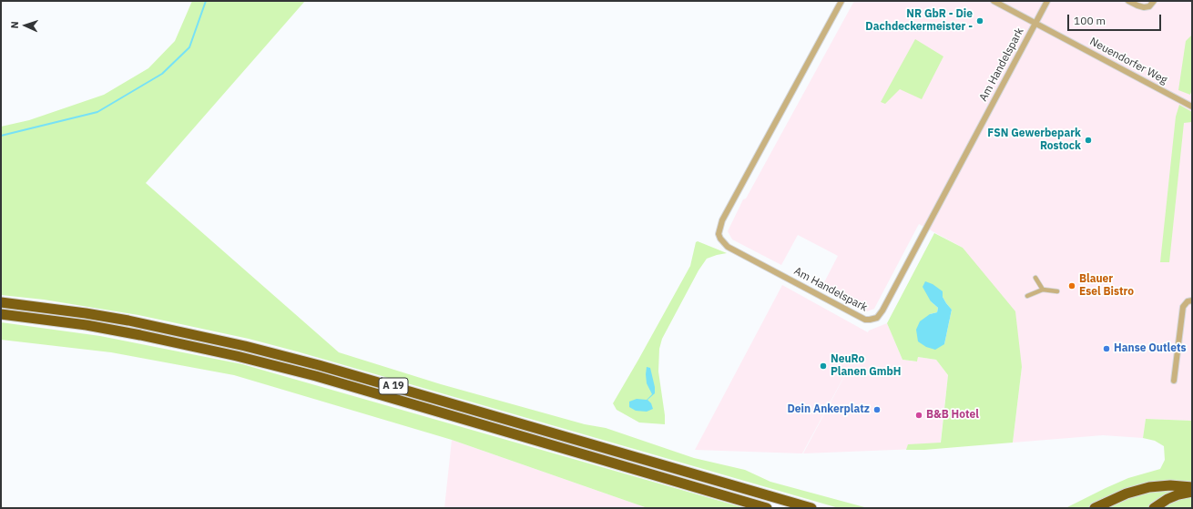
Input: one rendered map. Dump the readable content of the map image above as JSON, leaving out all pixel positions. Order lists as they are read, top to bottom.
{
  "streets": {
    "highway": ["A 19"],
    "street": ["Neuendorfer Weg", "Am Handelspark"]
  },
  "crossings": [
    ["Neuendorfer Weg", "Am Handelspark"]
  ],
  "places": [
    "NR GbR - Die Dachdeckermeister -",
    "FSN Gewerbepark Rostock",
    "Blauer Esel Bistro",
    "Hanse Outlets",
    "NeuRo Planen GmbH",
    "Dein Ankerplatz",
    "B&B Hotel"
  ],
  "scale_bar": "100 m",
  "north": "left"
}
